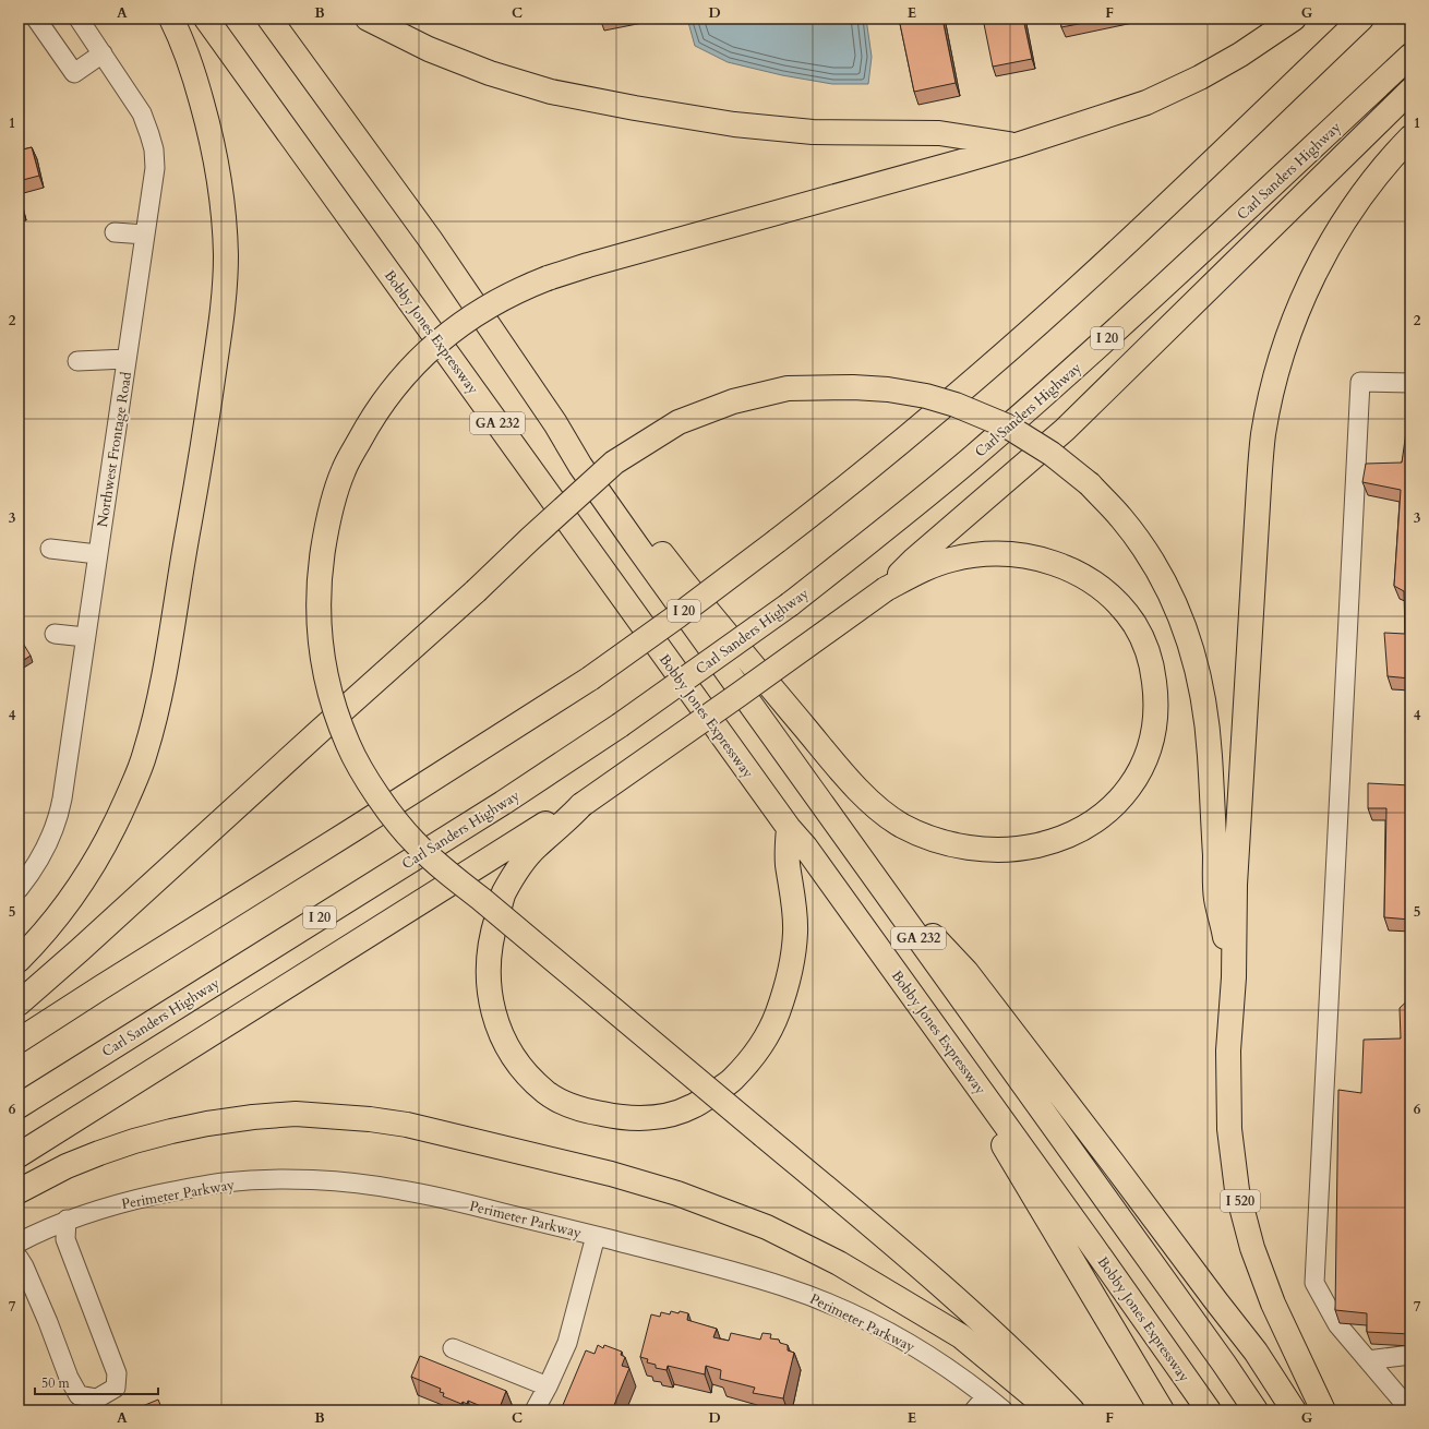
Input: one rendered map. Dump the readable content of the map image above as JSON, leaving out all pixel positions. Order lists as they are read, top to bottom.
{
  "streets": {
    "highway": [
      "Carl Sanders Highway",
      "Bobby Jones Expressway",
      "I 20",
      "GA 232",
      "I 520"
    ],
    "street": ["Northwest Frontage Road", "Perimeter Parkway"]
  },
  "scale_bar": "50 m",
  "grid": {
    "columns": [
      "A",
      "B",
      "C",
      "D",
      "E",
      "F",
      "G"
    ],
    "rows": [
      "1",
      "2",
      "3",
      "4",
      "5",
      "6",
      "7"
    ]
  }
}
